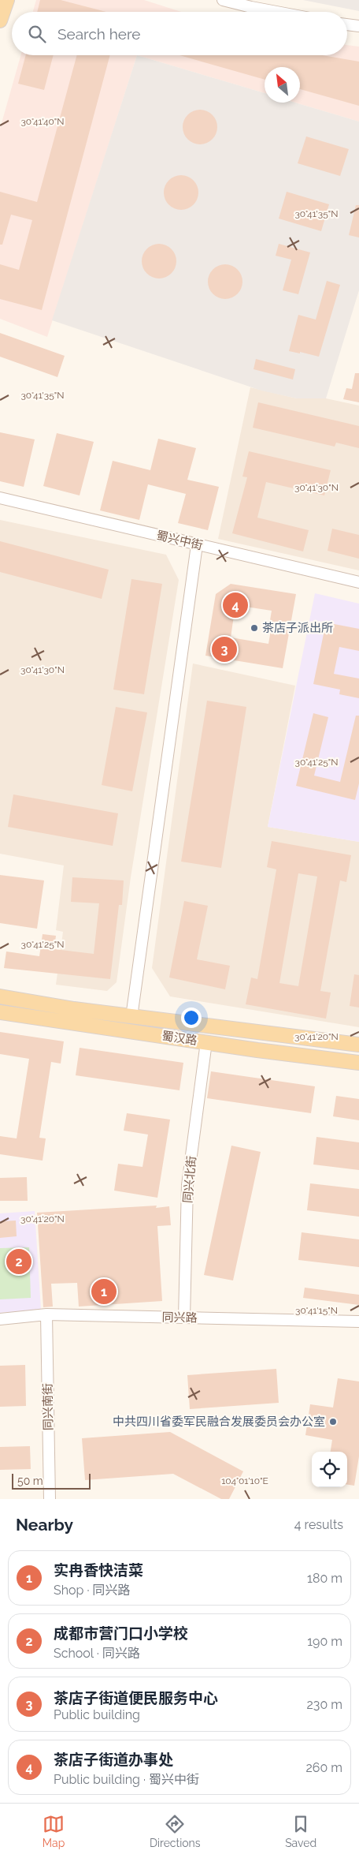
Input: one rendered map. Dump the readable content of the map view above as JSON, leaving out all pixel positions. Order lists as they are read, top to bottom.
{
  "streets": {
    "main road": ["蜀汉路"],
    "street": [
      "蜀兴中街",
      "同兴北街",
      "同兴路",
      "同兴南街"
    ]
  },
  "crossings": [
    ["蜀汉路", "同兴北街"],
    ["同兴北街", "同兴路"],
    ["同兴路", "同兴南街"]
  ],
  "places": ["茶店子派出所", "中共四川省委军民融合发展委员会办公室"],
  "scale_bar": "50 m",
  "north": "top left",
  "page": {
    "search": "Search here",
    "pins": [
      "4",
      "3",
      "2",
      "1"
    ],
    "scale": "50 m",
    "heading": ["Nearby", "4 results"],
    "list": [
      {
        "mark": "1",
        "name": "实冉香快洁菜",
        "note": "Shop · 同兴路",
        "value": "180 m"
      },
      {
        "mark": "2",
        "name": "成都市营门口小学校",
        "note": "School · 同兴路",
        "value": "190 m"
      },
      {
        "mark": "3",
        "name": "茶店子街道便民服务中心",
        "note": "Public building",
        "value": "230 m"
      },
      {
        "mark": "4",
        "name": "茶店子街道办事处",
        "note": "Public building · 蜀兴中街",
        "value": "260 m"
      }
    ],
    "nav": ["Map", "Directions", "Saved"]
  },
  "coordinates": [
    "30°41'40\"N",
    "30°41'35\"N",
    "30°41'30\"N",
    "30°41'25\"N",
    "30°41'20\"N",
    "30°41'15\"N",
    "104°01'10\"E"
  ]
}
